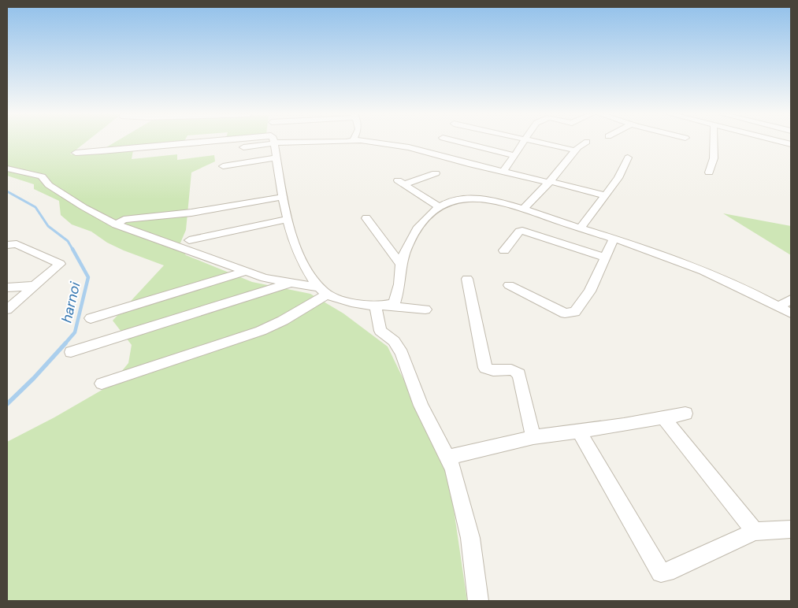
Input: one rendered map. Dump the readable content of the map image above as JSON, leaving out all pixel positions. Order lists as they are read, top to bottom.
{
  "water": ["harnoi"]
}
